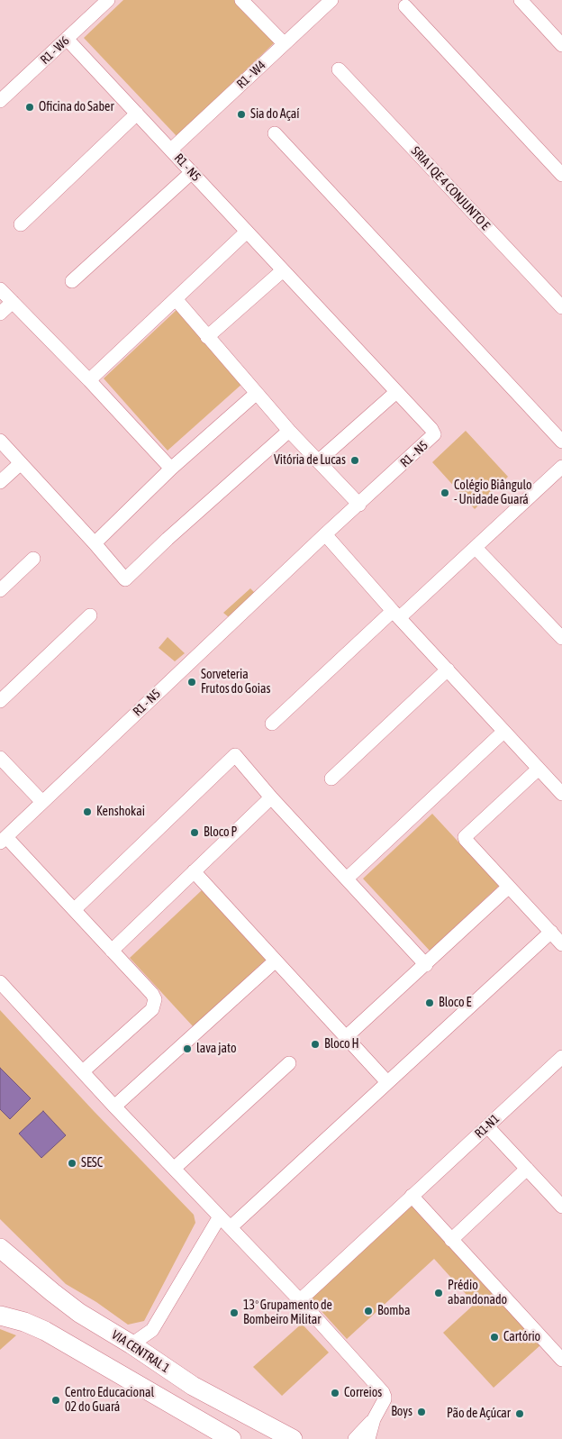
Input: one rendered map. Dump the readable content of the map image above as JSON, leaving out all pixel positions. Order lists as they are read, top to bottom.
{
  "streets": {
    "main road": ["VIA CENTRAL 1"],
    "street": [
      "R1 - W6",
      "R1 - W4",
      "R1 - N5",
      "SRIA I QE 4 CONJUNTO E",
      "R1-N1"
    ]
  },
  "crossings": [
    ["R1 - W6", "R1 - N5"],
    ["R1 - W4", "R1 - N5"]
  ],
  "places": [
    "Oficina do Saber",
    "Sia do Açaí",
    "Vitória de Lucas",
    "Colégio Biângulo - Unidade Guará",
    "Sorveteria Frutos do Goias",
    "Kenshokai",
    "Bloco P",
    "Bloco E",
    "Bloco H",
    "lava jato",
    "SESC",
    "Prédio abandonado",
    "Bomba",
    "13º Grupamento de Bombeiro Militar",
    "Cartório",
    "Correios",
    "Centro Educacional 02 do Guará",
    "Boys",
    "Pão de Açúcar"
  ]
}
